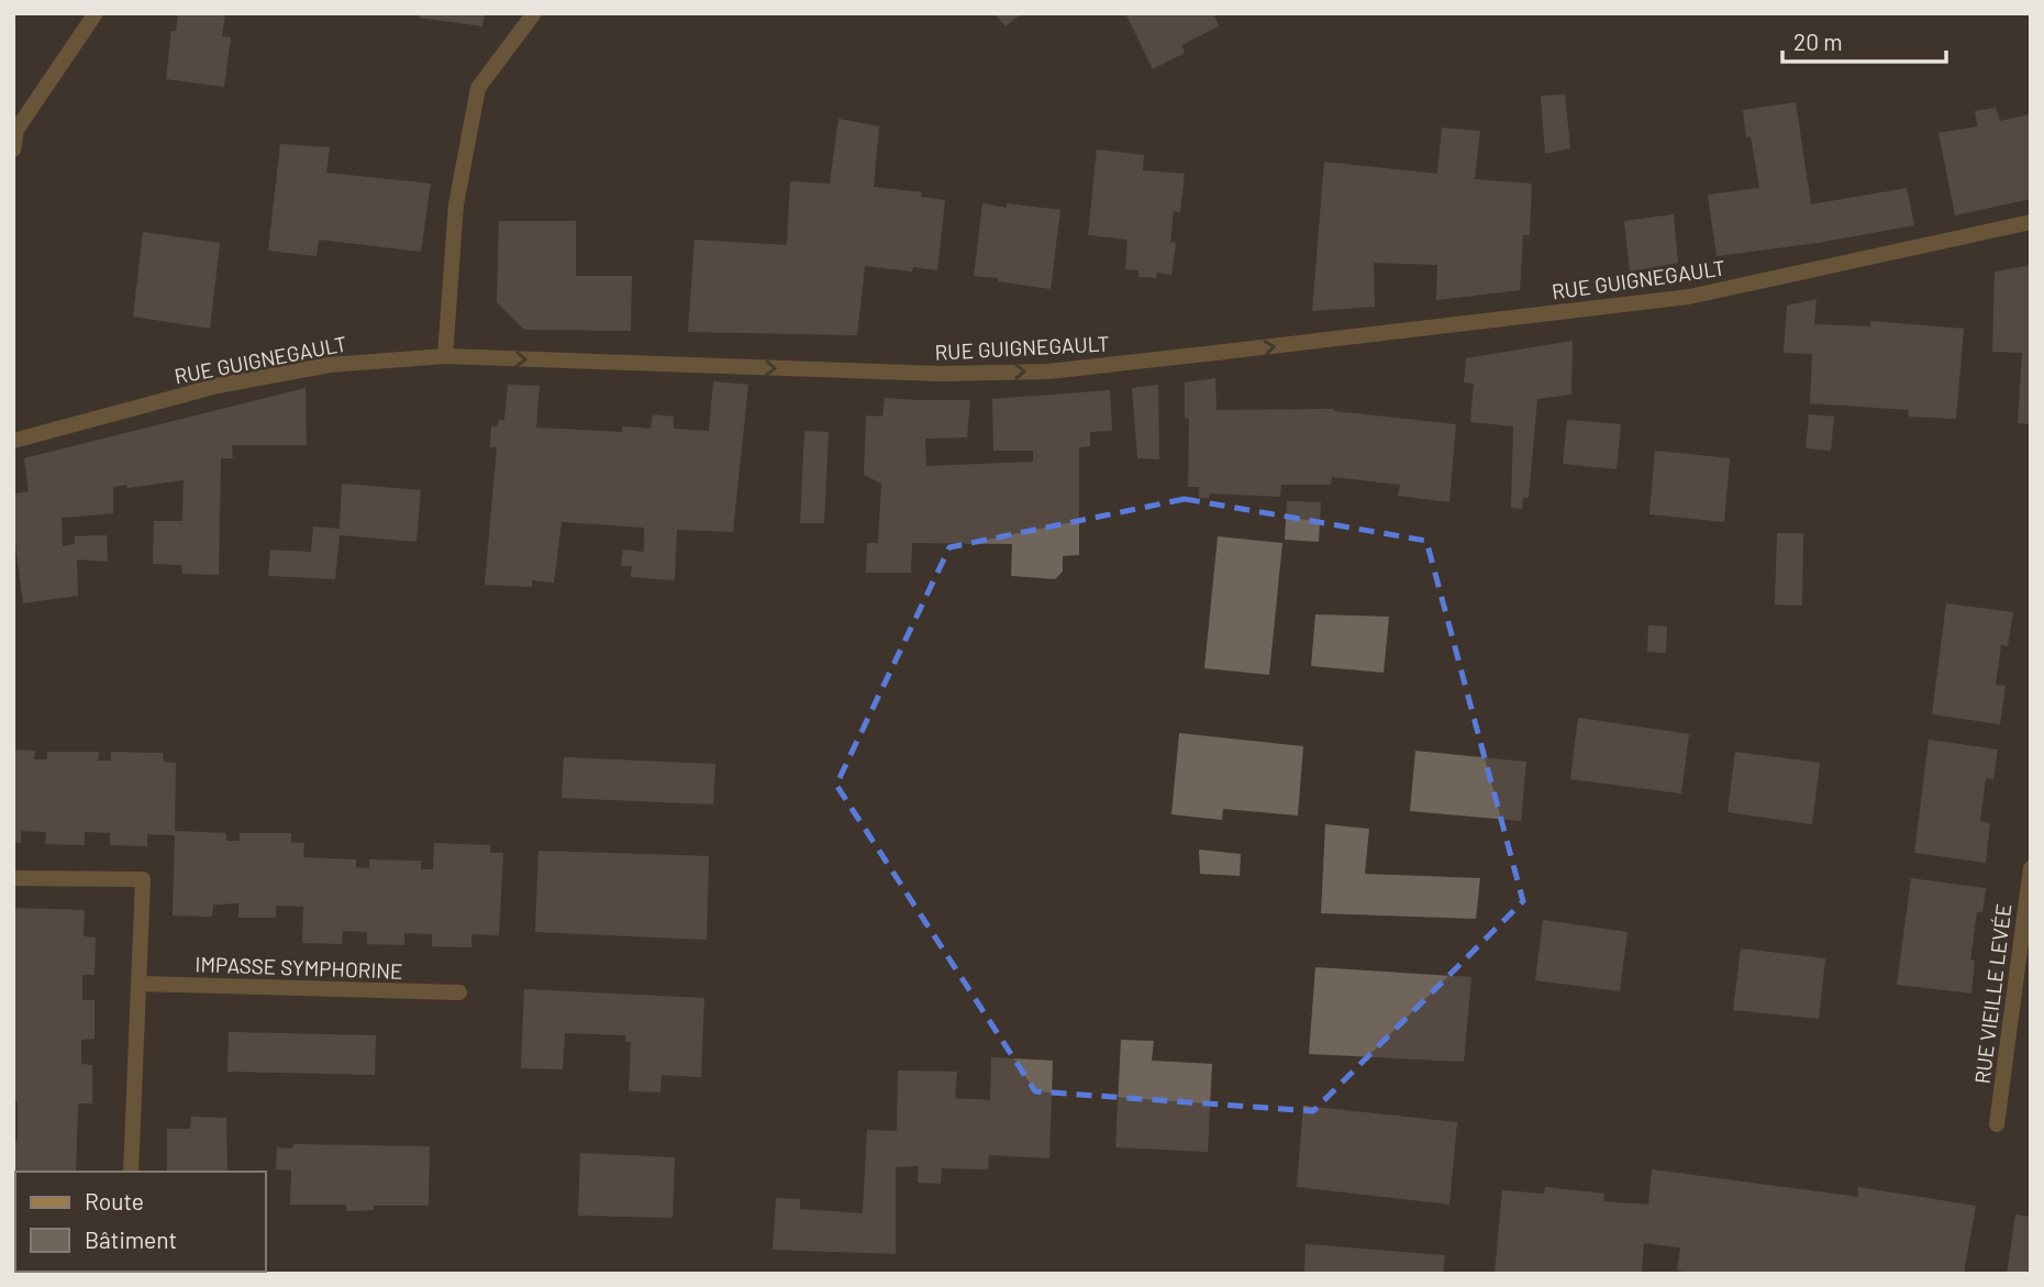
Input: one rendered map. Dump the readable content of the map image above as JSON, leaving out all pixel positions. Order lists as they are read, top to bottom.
{
  "streets": {
    "street": ["RUE GUIGNEGAULT", "IMPASSE SYMPHORINE", "RUE VIEILLE LEVÉE"]
  },
  "one_way": ["RUE GUIGNEGAULT"],
  "legend": ["Route", "Bâtiment"],
  "scale_bar": "20 m"
}
